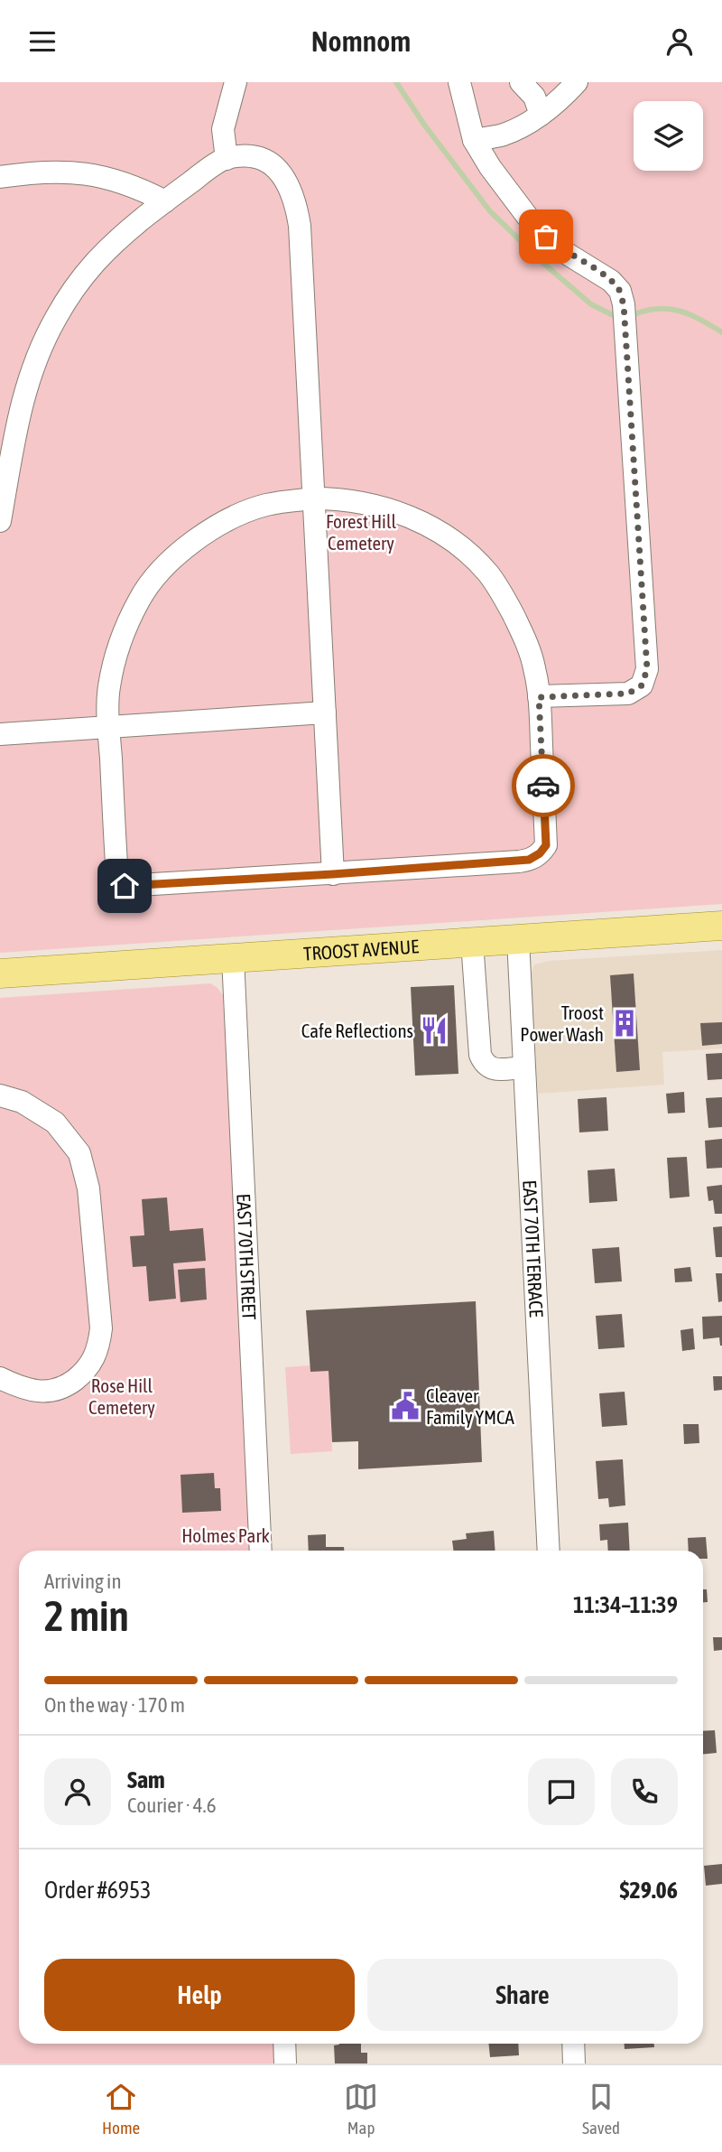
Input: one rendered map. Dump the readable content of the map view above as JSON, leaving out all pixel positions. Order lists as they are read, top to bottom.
{
  "streets": {
    "main road": ["TROOST AVENUE"],
    "street": ["EAST 70TH TERRACE", "EAST 70TH STREET"]
  },
  "crossings": [
    ["TROOST AVENUE", "EAST 70TH TERRACE"],
    ["TROOST AVENUE", "EAST 70TH STREET"]
  ],
  "parks": ["Forest Hill Cemetery", "Rose Hill Cemetery", "Holmes Park"],
  "places": {
    "building": ["Troost Power Wash"],
    "restaurant": ["Cafe Reflections"],
    "public building": ["Cleaver Family YMCA"]
  },
  "page": {
    "header": "Nomnom",
    "heading": ["2 min", "Arriving in", "11:34–11:39"],
    "panel": [
      "Sam",
      "Courier · 4.6",
      "Order #6953",
      "$29.06"
    ],
    "bar": "On the way · 170 m",
    "buttons": ["Help", "Share"],
    "tabs": ["Home", "Map", "Saved"]
  }
}
